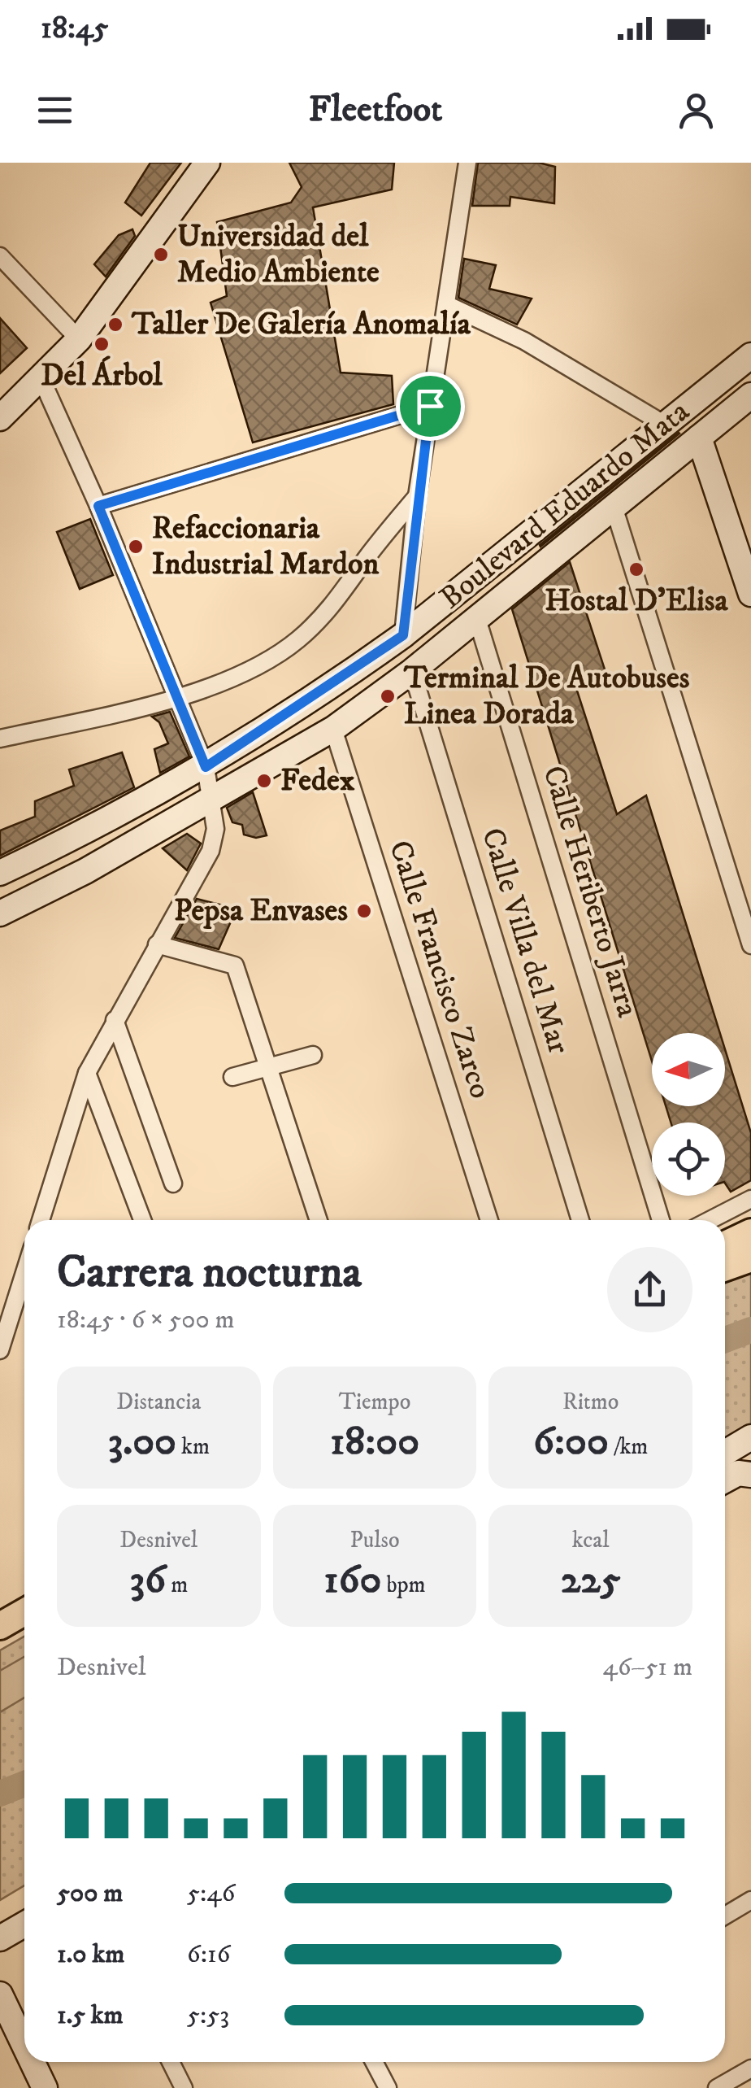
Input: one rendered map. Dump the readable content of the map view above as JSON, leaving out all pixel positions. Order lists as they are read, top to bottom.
{
  "streets": {
    "main road": ["Boulevard Eduardo Mata"],
    "street": ["Calle Heriberto Jarra", "Calle Villa del Mar", "Calle Francisco Zarco"]
  },
  "crossings": [
    ["Boulevard Eduardo Mata", "Calle Heriberto Jarra"],
    ["Boulevard Eduardo Mata", "Calle Villa del Mar"],
    ["Boulevard Eduardo Mata", "Calle Francisco Zarco"]
  ],
  "places": [
    "Universidad del Medio Ambiente",
    "Taller De Galería Anomalía",
    "Del Árbol",
    "Refaccionaria Industrial Mardon",
    "Hostal D'Elisa",
    "Terminal De Autobuses Linea Dorada",
    "Fedex",
    "Pepsa Envases"
  ],
  "north": "left",
  "page": {
    "status": "18:45",
    "header": "Fleetfoot",
    "heading": ["Carrera nocturna", "18:45 · 6 × 500 m"],
    "stats": [
      ["Distancia", "3.00 km"],
      ["Tiempo", "18:00"],
      ["Ritmo", "6:00 /km"],
      ["Desnivel", "36 m"],
      ["Pulso", "160 bpm"],
      ["kcal", "225"]
    ],
    "chart": ["Desnivel", "46–51 m"],
    "list": [
      {
        "name": "500 m",
        "note": "5:46"
      },
      {
        "name": "1.0 km",
        "note": "6:16"
      },
      {
        "name": "1.5 km",
        "note": "5:53"
      }
    ]
  }
}
